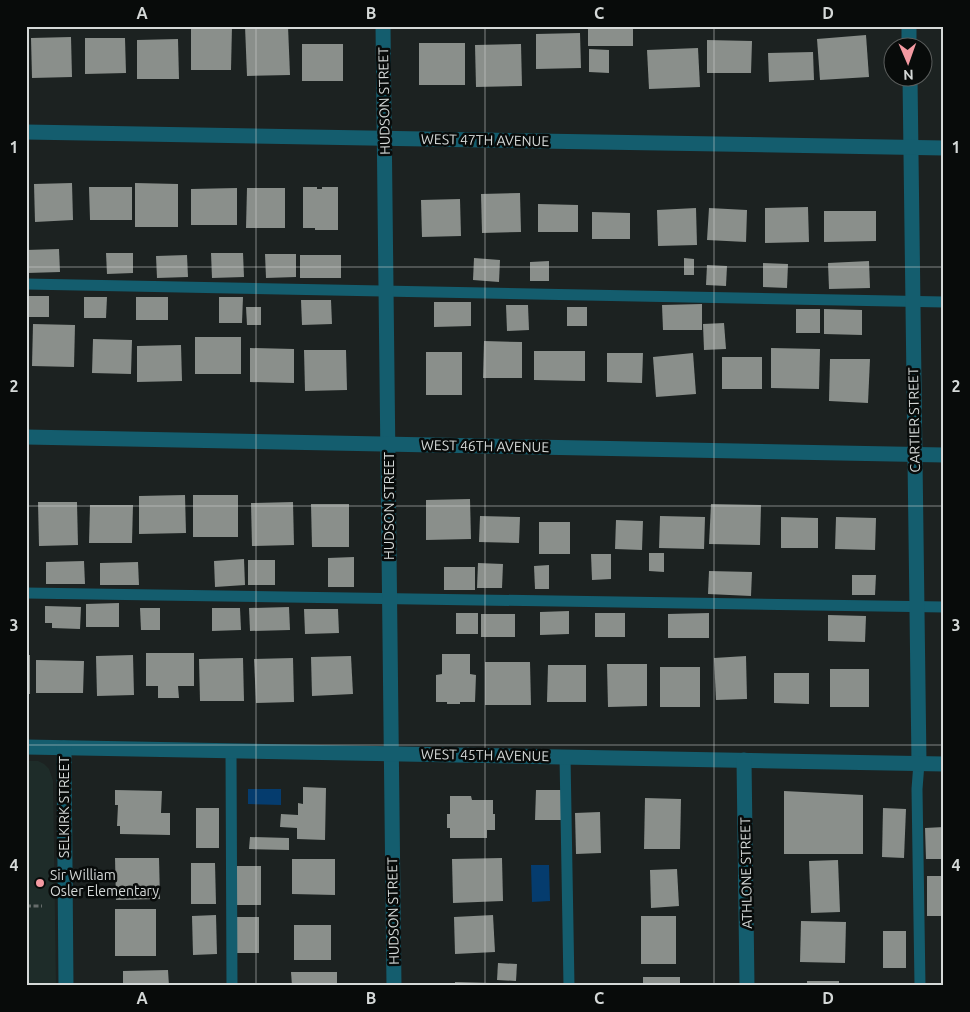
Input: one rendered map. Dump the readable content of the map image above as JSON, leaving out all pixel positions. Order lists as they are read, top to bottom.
{
  "streets": {
    "street": [
      "HUDSON STREET",
      "WEST 47TH AVENUE",
      "CARTIER STREET",
      "WEST 46TH AVENUE",
      "WEST 45TH AVENUE",
      "SELKIRK STREET",
      "ATHLONE STREET"
    ]
  },
  "crossings": [
    ["HUDSON STREET", "WEST 47TH AVENUE"],
    ["HUDSON STREET", "WEST 46TH AVENUE"],
    ["HUDSON STREET", "WEST 45TH AVENUE"],
    ["WEST 47TH AVENUE", "CARTIER STREET"],
    ["CARTIER STREET", "WEST 46TH AVENUE"],
    ["CARTIER STREET", "WEST 45TH AVENUE"],
    ["WEST 45TH AVENUE", "SELKIRK STREET"],
    ["WEST 45TH AVENUE", "ATHLONE STREET"]
  ],
  "places": ["Sir William Osler Elementary"],
  "north": "bottom",
  "grid": {
    "columns": [
      "A",
      "B",
      "C",
      "D"
    ],
    "rows": [
      "1",
      "2",
      "3",
      "4"
    ]
  }
}
